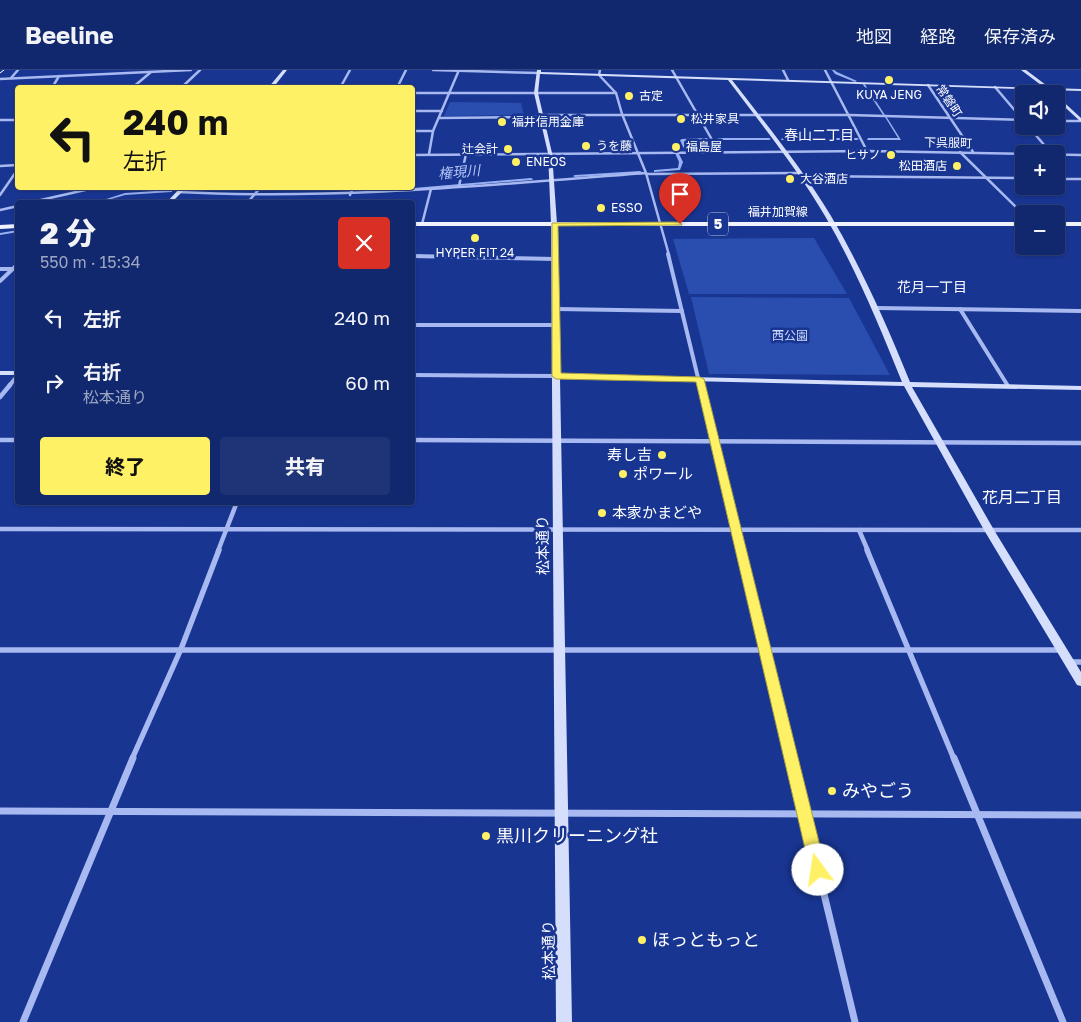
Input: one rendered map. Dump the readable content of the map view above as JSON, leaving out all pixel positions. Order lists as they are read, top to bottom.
{
  "streets": {
    "main road": ["福井加賀線", "5"],
    "street": ["常磐町", "下呉服町", "松本通り"]
  },
  "crossings": [
    ["常磐町", "下呉服町"],
    ["下呉服町", "松本通り"],
    ["福井加賀線", "松本通り"]
  ],
  "districts": ["春山二丁目", "花月一丁目", "花月二丁目"],
  "water": ["権現川"],
  "parks": ["西公園"],
  "places": [
    "KUYA JENG",
    "古定",
    "松井家具",
    "福井信用金庫",
    "うを藤",
    "福島屋",
    "辻会計",
    "ヒサノ",
    "ENEOS",
    "松田酒店",
    "大谷酒店",
    "ESSO",
    "HYPER FIT 24",
    "寿し吉",
    "ポワール",
    "本家かまどや",
    "みやごう",
    "黒川クリーニング社",
    "ほっともっと"
  ],
  "page": {
    "header": "Beeline",
    "nav": ["地図", "経路", "保存済み"],
    "map_buttons": ["+", "−"],
    "turn": ["240 m", "左折"],
    "heading": ["2 分", "550 m · 15:34"],
    "list": [
      {
        "name": "左折",
        "value": "240 m"
      },
      {
        "name": "右折",
        "note": "松本通り",
        "value": "60 m"
      }
    ],
    "buttons": ["終了", "共有"]
  }
}
